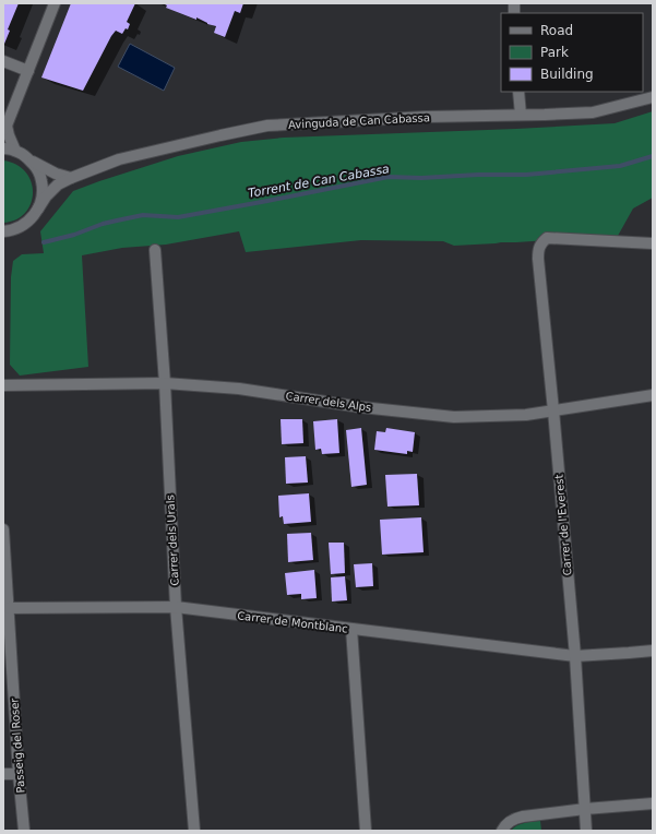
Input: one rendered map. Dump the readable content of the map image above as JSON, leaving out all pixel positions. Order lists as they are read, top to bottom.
{
  "streets": {
    "street": [
      "Avinguda de Can Cabassa",
      "Carrer dels Alps",
      "Carrer de l'Everest",
      "Carrer dels Urals",
      "Carrer de Montblanc",
      "Passeig del Roser"
    ]
  },
  "crossings": [
    ["Carrer dels Alps", "Carrer de l'Everest"],
    ["Carrer dels Alps", "Carrer dels Urals"],
    ["Carrer de l'Everest", "Carrer de Montblanc"],
    ["Carrer dels Urals", "Carrer de Montblanc"],
    ["Carrer de Montblanc", "Passeig del Roser"]
  ],
  "water": ["Torrent de Can Cabassa"],
  "legend": ["Road", "Park", "Building"]
}
